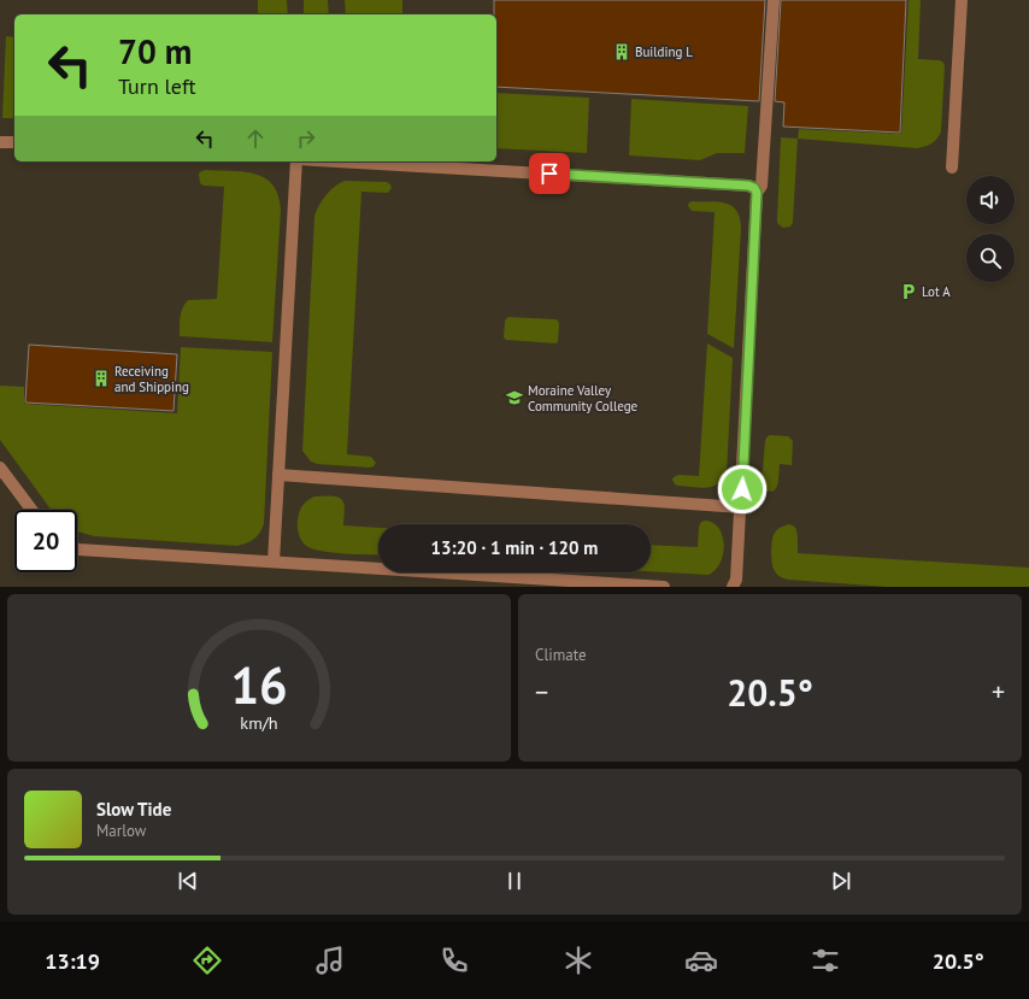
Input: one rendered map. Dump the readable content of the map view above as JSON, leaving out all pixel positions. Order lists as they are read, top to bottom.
{
  "places": {
    "building": ["Building L", "Receiving and Shipping"],
    "parking": ["Lot A"],
    "school or university": ["Moraine Valley Community College"]
  },
  "page": {
    "turn": ["70 m", "Turn left"],
    "limit": "20",
    "trip": "13:20 · 1 min · 120 m",
    "tile": "Climate",
    "heat": ["−", "20.5°", "+"],
    "song": ["Slow Tide", "Marlow"],
    "tabs": ["13:19", "20.5°"],
    "gauge": ["16", "km/h"]
  }
}
